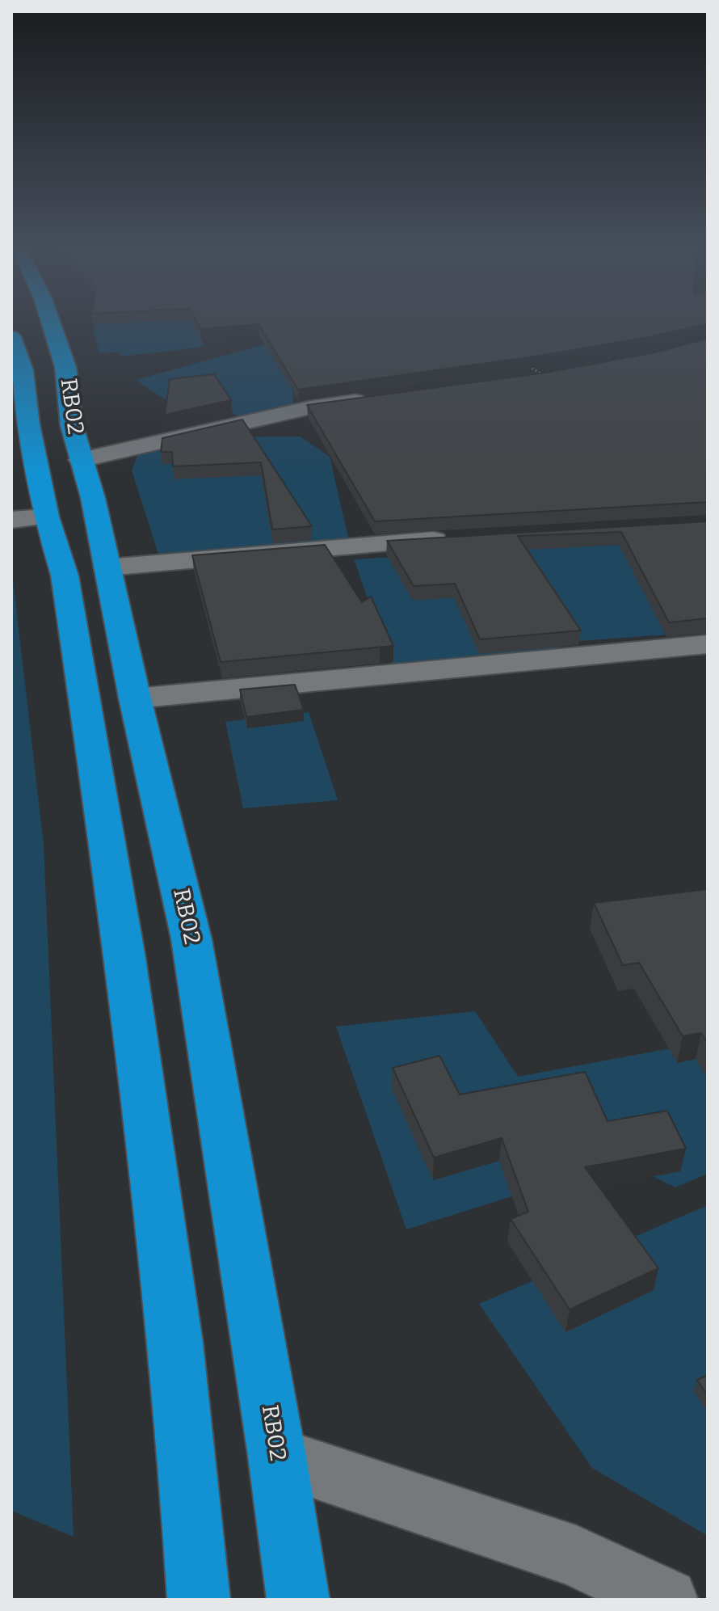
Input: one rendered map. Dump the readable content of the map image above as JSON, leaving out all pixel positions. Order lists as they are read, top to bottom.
{
  "streets": {
    "highway": ["RB02"]
  }
}
